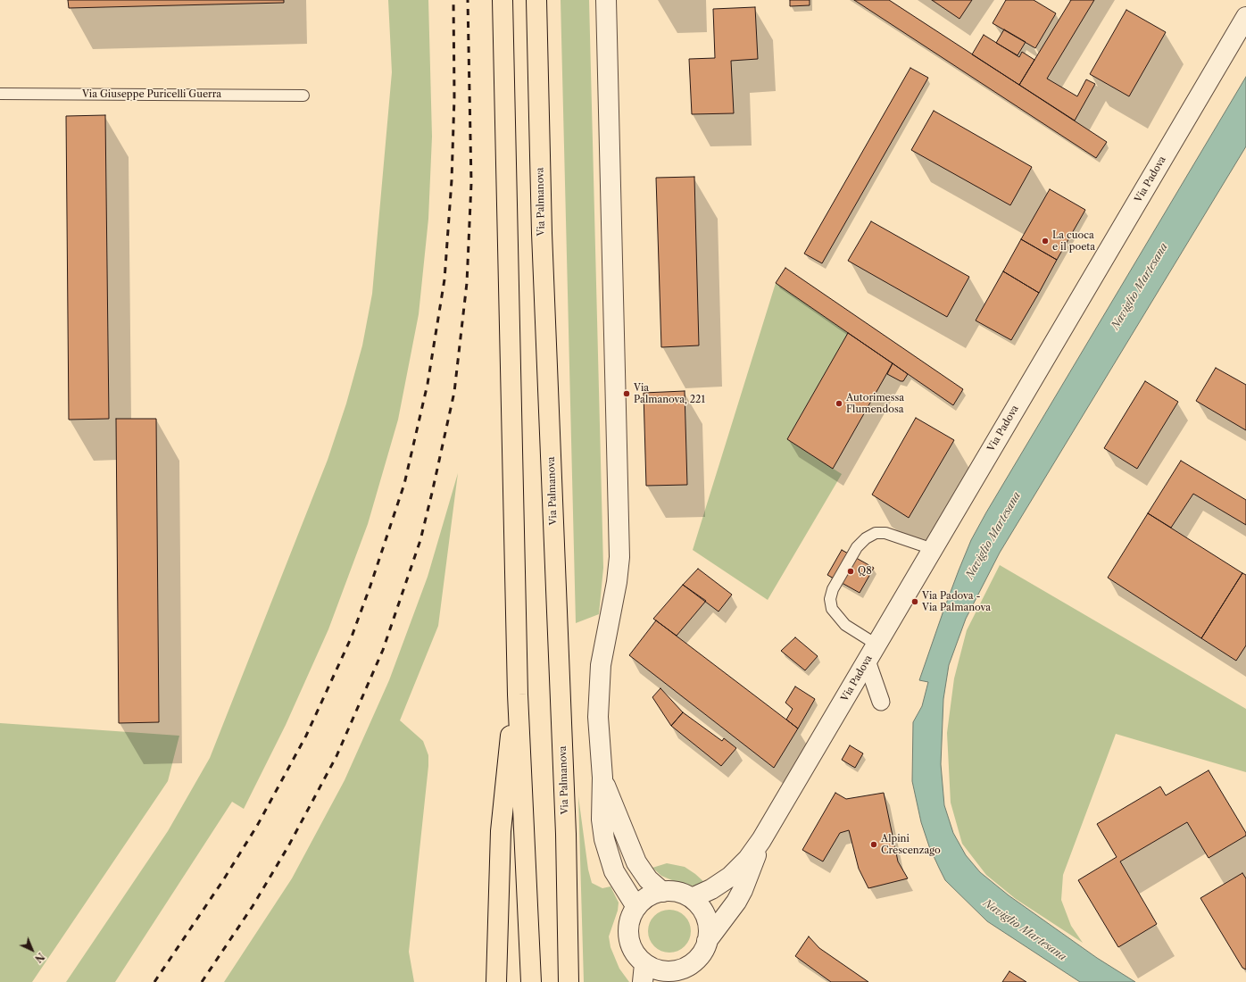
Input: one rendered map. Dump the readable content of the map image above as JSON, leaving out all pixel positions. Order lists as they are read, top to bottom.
{
  "streets": {
    "highway": ["Via Palmanova"],
    "street": ["Via Padova"],
    "lane": ["Via Giuseppe Puricelli Guerra"]
  },
  "water": ["Naviglio Martesana"],
  "places": [
    "La cuoca e il poeta",
    "Via Palmanova, 221",
    "Autorimessa Flumendosa",
    "Q8",
    "Via Padova - Via Palmanova",
    "Alpini Crescenzago"
  ],
  "north": "bottom right"
}
